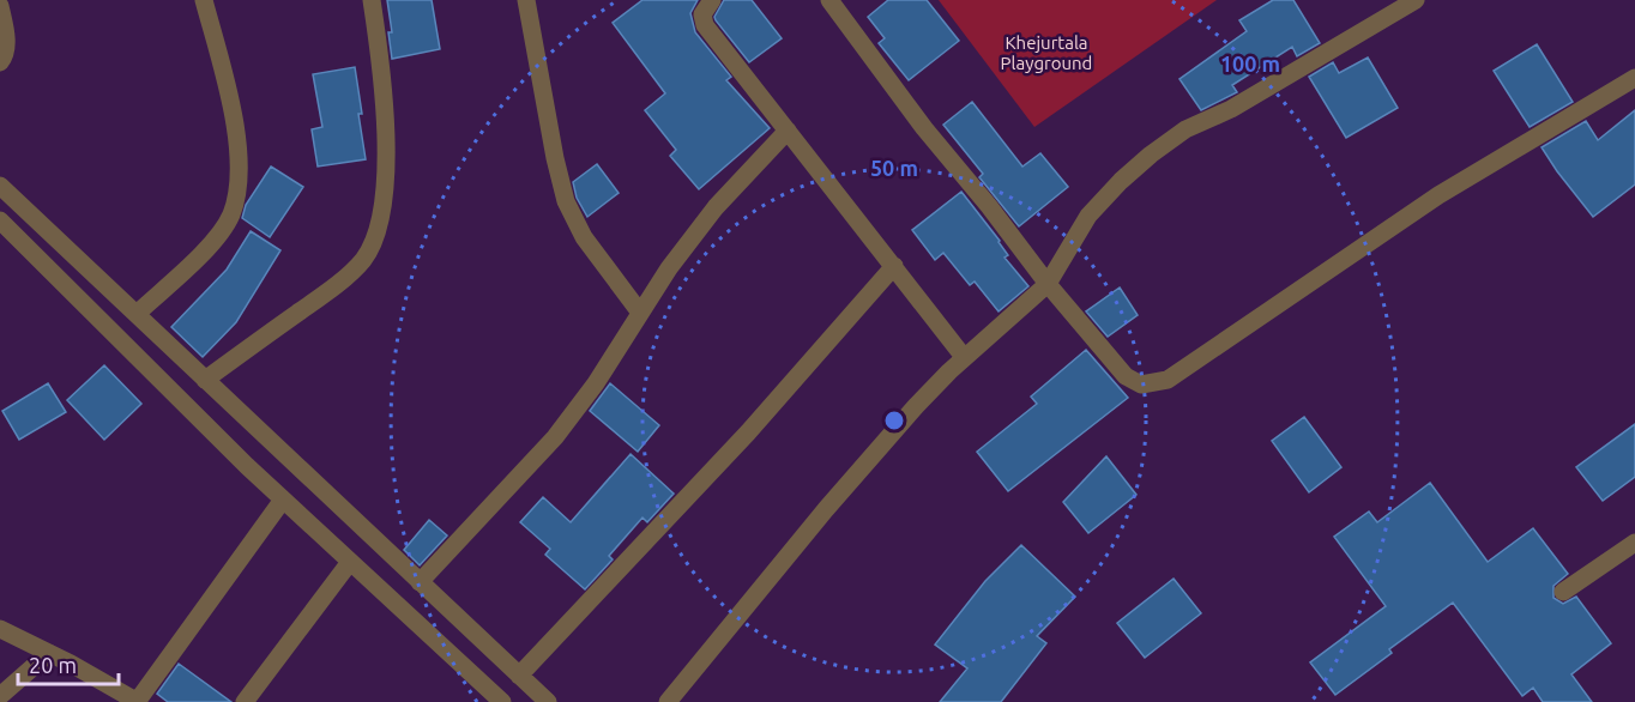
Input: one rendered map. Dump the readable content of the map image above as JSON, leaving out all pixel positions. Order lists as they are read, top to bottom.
{
  "parks": ["Khejurtala Playground"],
  "scale_bar": "20 m",
  "rings": ["100 m", "50 m"]
}
